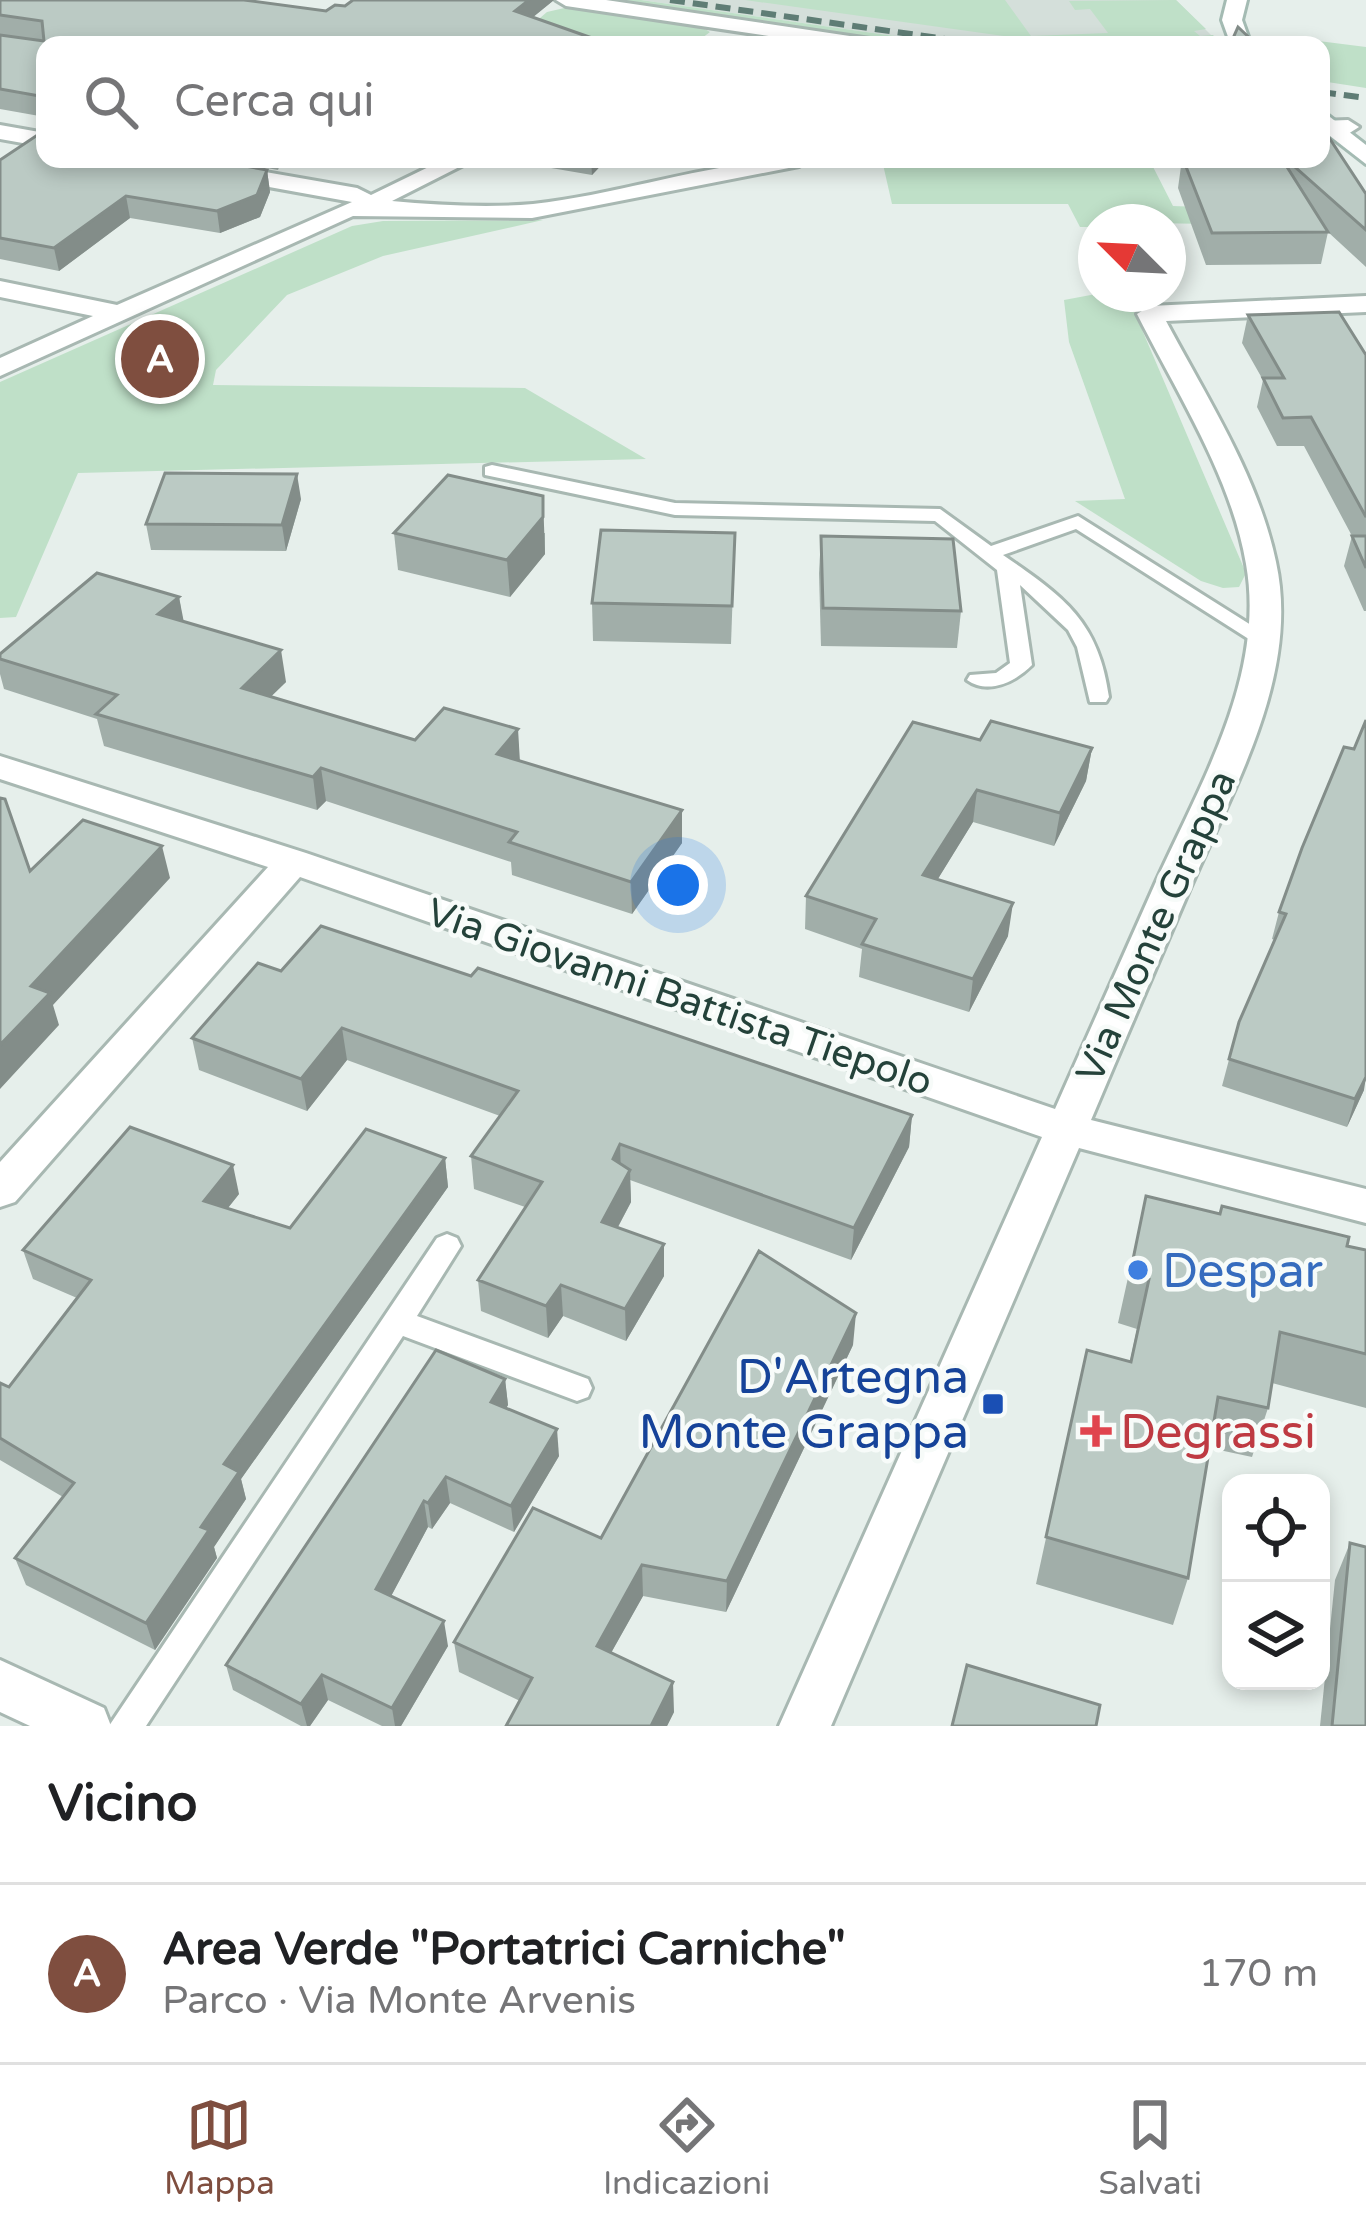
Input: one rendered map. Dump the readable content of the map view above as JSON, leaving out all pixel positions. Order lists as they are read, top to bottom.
{
  "streets": {
    "street": ["Via Monte Grappa", "Via Giovanni Battista Tiepolo"]
  },
  "crossings": [
    ["Via Monte Grappa", "Via Giovanni Battista Tiepolo"]
  ],
  "places": {
    "other": ["Despar"],
    "transit": ["D'Artegna Monte Grappa"],
    "health": ["Degrassi"]
  },
  "north": "top left",
  "page": {
    "search": "Cerca qui",
    "pins": "A",
    "heading": "Vicino",
    "list": [
      {
        "mark": "A",
        "name": "Area Verde \"Portatrici Carniche\"",
        "note": "Parco · Via Monte Arvenis",
        "value": "170 m"
      }
    ],
    "nav": ["Mappa", "Indicazioni", "Salvati"]
  }
}
